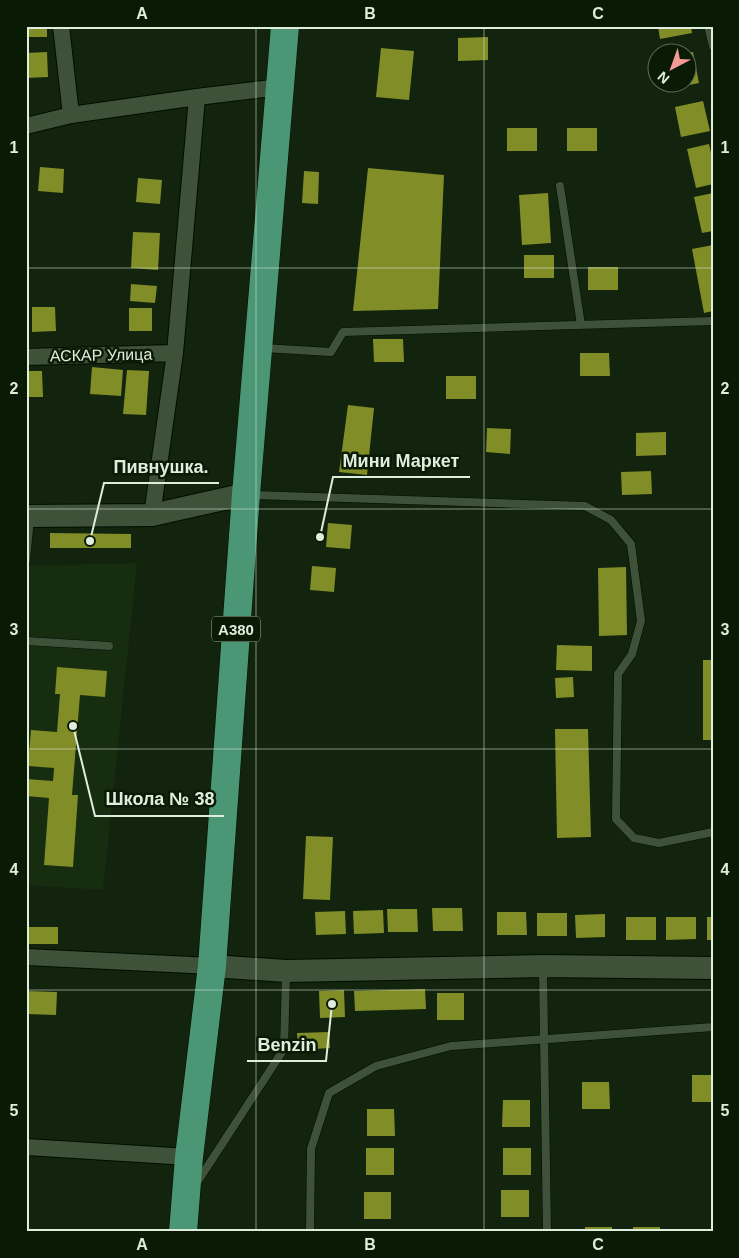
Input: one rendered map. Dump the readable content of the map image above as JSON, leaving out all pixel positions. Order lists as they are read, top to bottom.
{
  "streets": {
    "highway": ["A380"],
    "street": ["АСКАР Улица"]
  },
  "places": [
    "Мини Маркет",
    "Пивнушка.",
    "Школа № 38",
    "Benzin"
  ],
  "north": "bottom left",
  "grid": {
    "columns": ["A", "B", "C"],
    "rows": [
      "1",
      "2",
      "3",
      "4",
      "5"
    ]
  }
}
